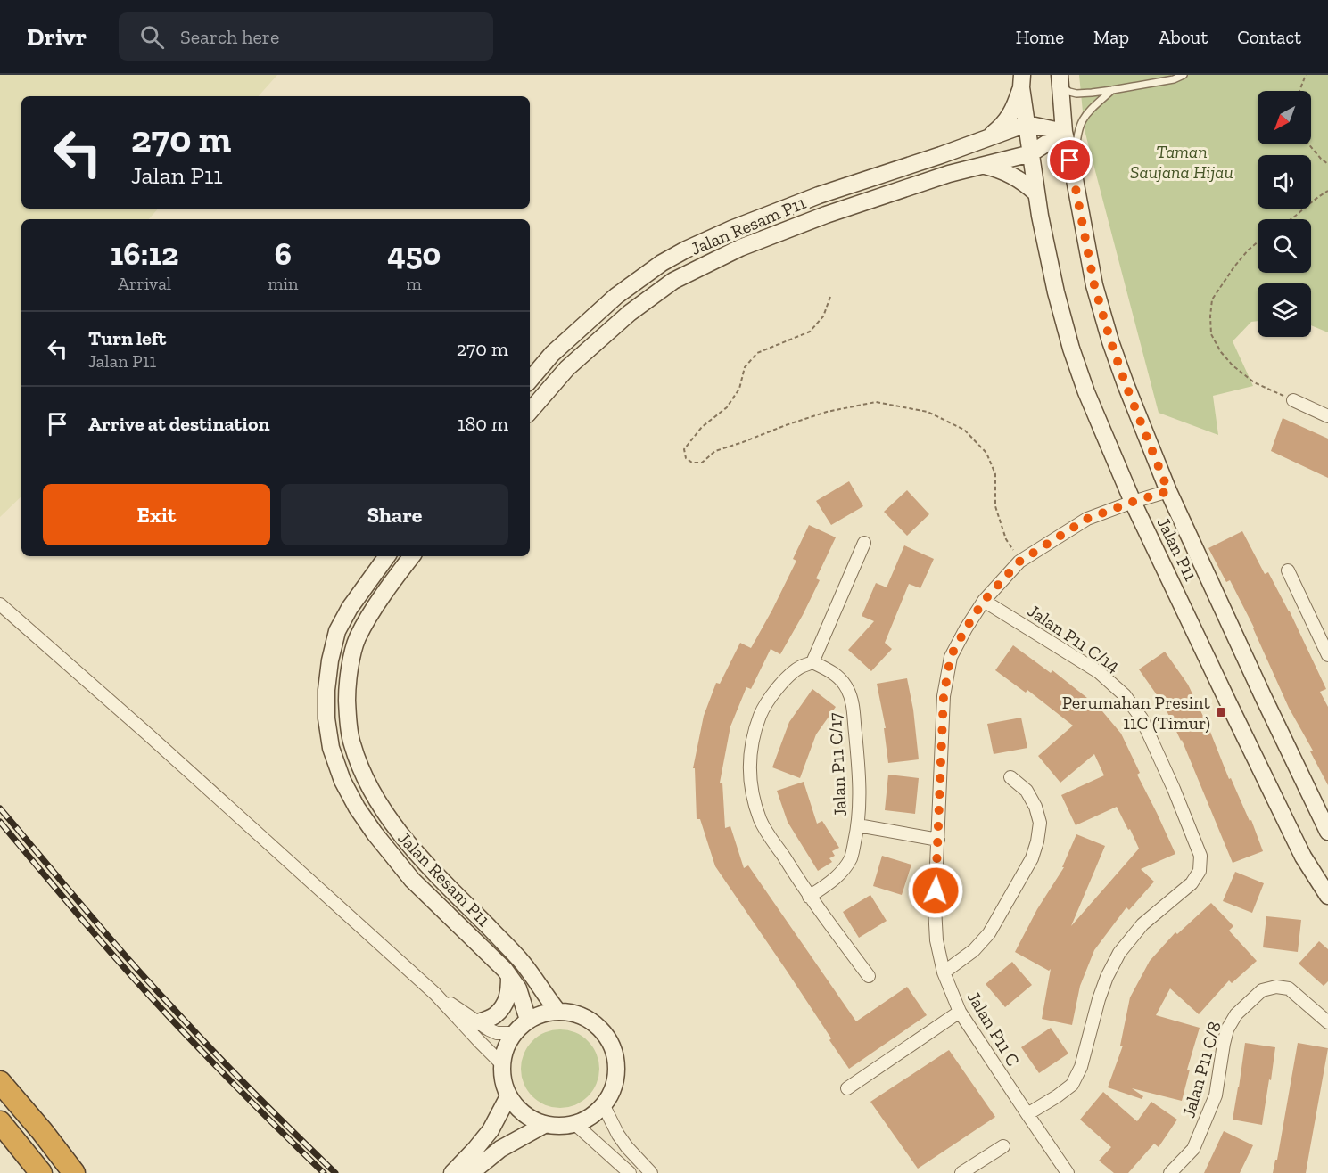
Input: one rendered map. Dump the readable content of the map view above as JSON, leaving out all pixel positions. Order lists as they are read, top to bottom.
{
  "streets": {
    "main road": ["Jalan Resam P11", "Jalan P11"],
    "street": [
      "Jalan P11 C/14",
      "Jalan P11 C/17",
      "Jalan P11 C",
      "Jalan P11 C/8"
    ]
  },
  "crossings": [
    ["Jalan Resam P11", "Jalan P11"],
    ["Jalan P11", "Jalan P11 C"],
    ["Jalan P11 C/14", "Jalan P11 C"]
  ],
  "parks": ["Taman Saujana Hijau"],
  "places": {
    "transit": ["Perumahan Presint 11C (Timur)"]
  },
  "north": "bottom left",
  "page": {
    "header": "Drivr",
    "search": "Search here",
    "nav": [
      "Home",
      "Map",
      "About",
      "Contact"
    ],
    "turn": ["270 m", "Jalan P11"],
    "eta": [
      "16:12",
      "Arrival",
      "6",
      "min",
      "450",
      "m"
    ],
    "list": [
      {
        "name": "Turn left",
        "note": "Jalan P11",
        "value": "270 m"
      },
      {
        "name": "Arrive at destination",
        "value": "180 m"
      }
    ],
    "buttons": ["Exit", "Share"]
  }
}
